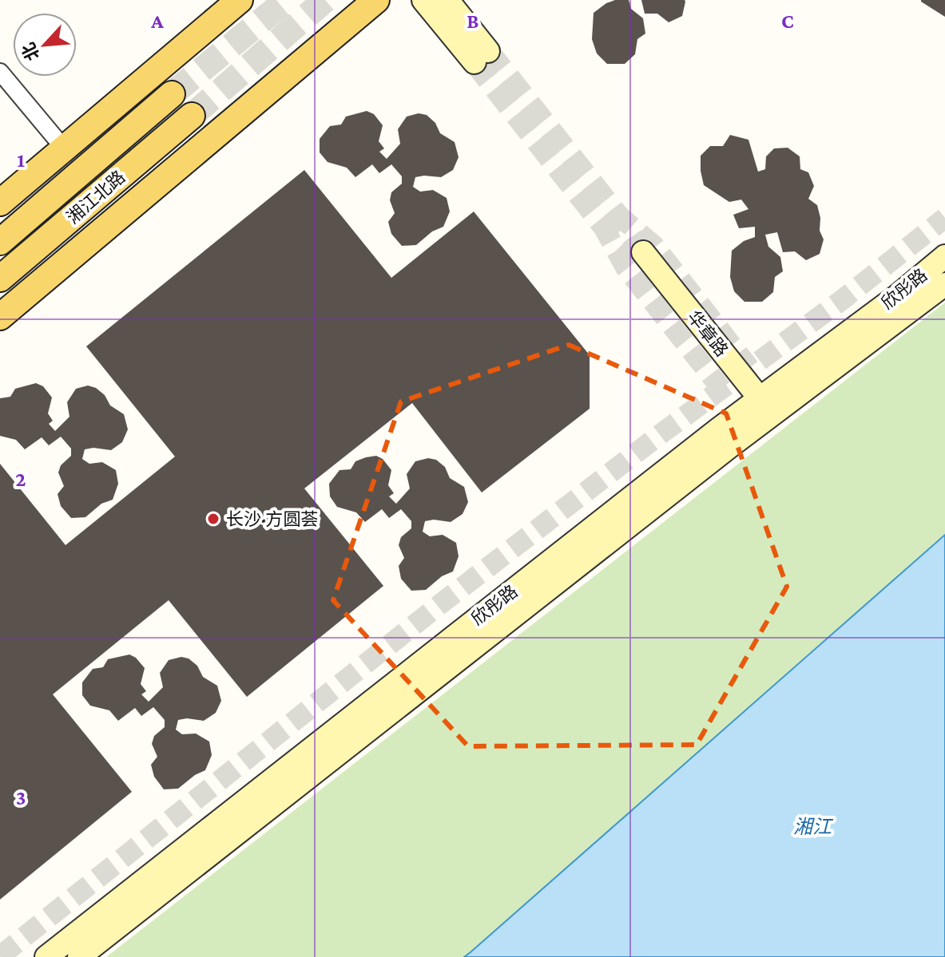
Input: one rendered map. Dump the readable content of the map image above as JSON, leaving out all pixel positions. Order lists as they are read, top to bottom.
{
  "streets": {
    "main road": ["湘江北路", "欣彤路", "华章路"]
  },
  "crossings": [
    ["欣彤路", "华章路"]
  ],
  "water": ["湘江"],
  "places": ["长沙·方圆荟"],
  "north": "bottom left",
  "grid": {
    "columns": ["A", "B", "C"],
    "rows": ["1", "2", "3"]
  }
}
